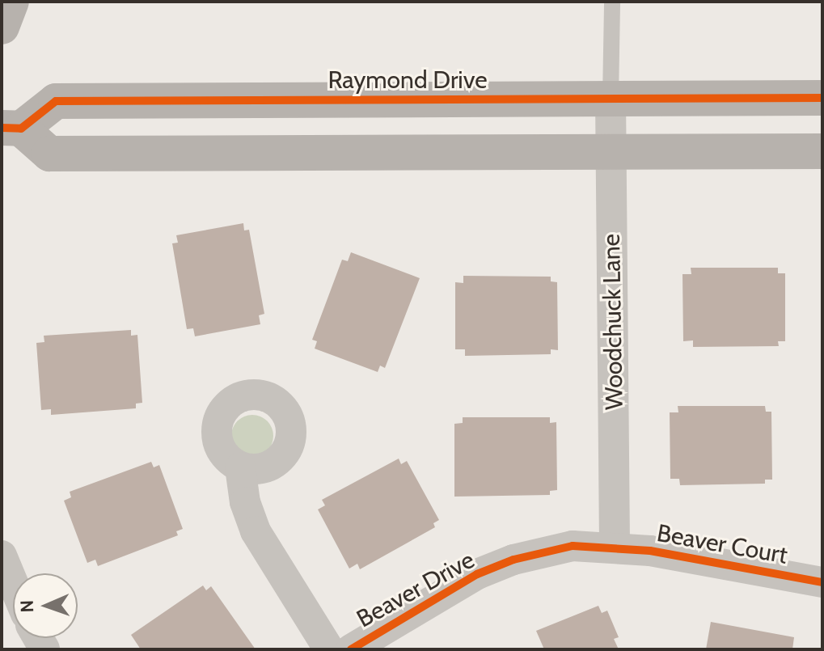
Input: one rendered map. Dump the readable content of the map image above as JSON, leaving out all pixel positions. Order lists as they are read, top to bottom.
{
  "streets": {
    "street": [
      "Raymond Drive",
      "Woodchuck Lane",
      "Beaver Court",
      "Beaver Drive"
    ]
  },
  "crossings": [
    ["Raymond Drive", "Woodchuck Lane"],
    ["Woodchuck Lane", "Beaver Court"],
    ["Woodchuck Lane", "Beaver Drive"],
    ["Beaver Court", "Beaver Drive"]
  ],
  "north": "left"
}
